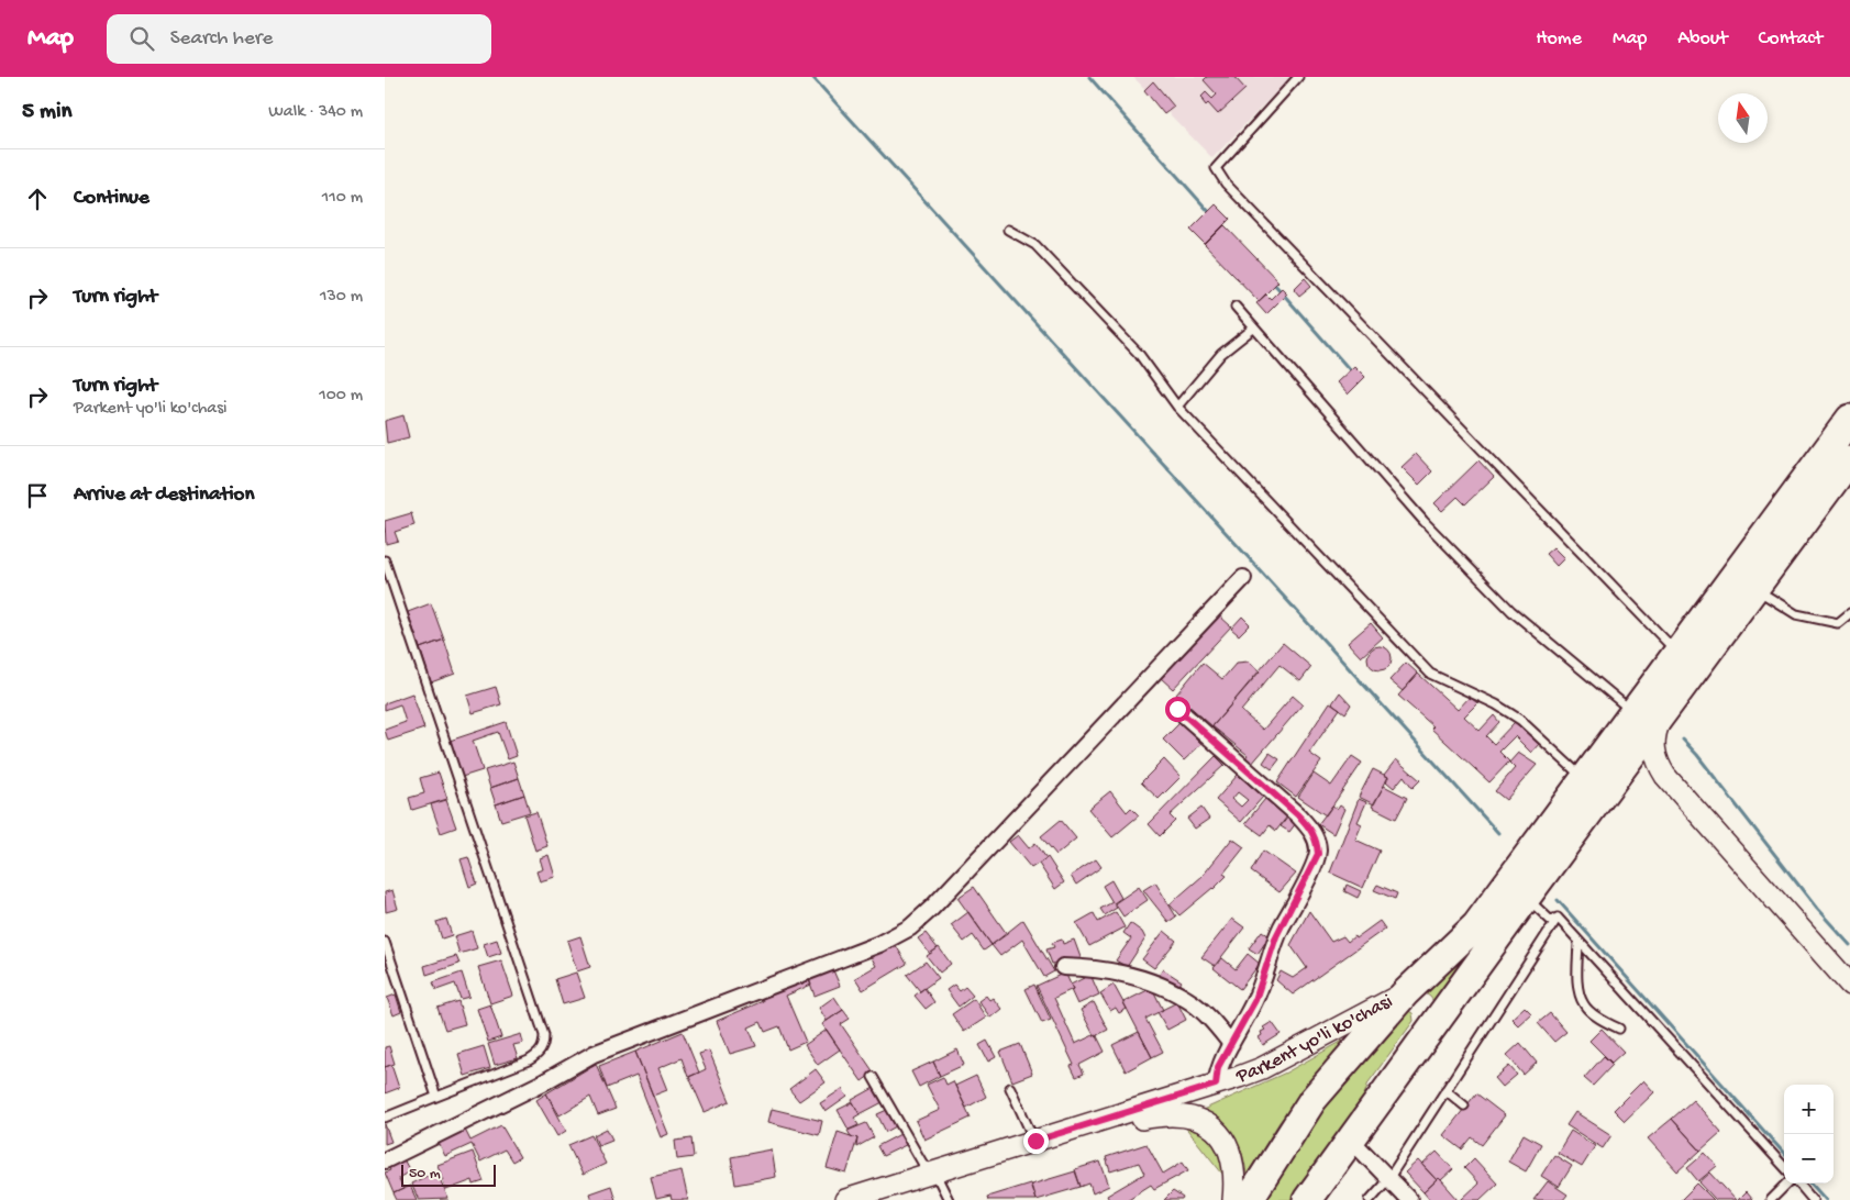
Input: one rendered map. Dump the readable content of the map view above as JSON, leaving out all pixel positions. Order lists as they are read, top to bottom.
{
  "streets": {
    "street": ["Parkent yo'li ko'chasi"]
  },
  "scale_bar": "50 m",
  "north": "top",
  "page": {
    "header": "Map",
    "search": "Search here",
    "nav": [
      "Home",
      "Map",
      "About",
      "Contact"
    ],
    "heading": ["5 min", "Walk · 340 m"],
    "list": [
      ["Continue", "110 m"],
      ["Turn right", "130 m"],
      ["Turn right", "Parkent yo'li ko'chasi", "100 m"],
      "Arrive at destination"
    ],
    "map_buttons": ["+", "−"],
    "scale": "50 m"
  }
}
